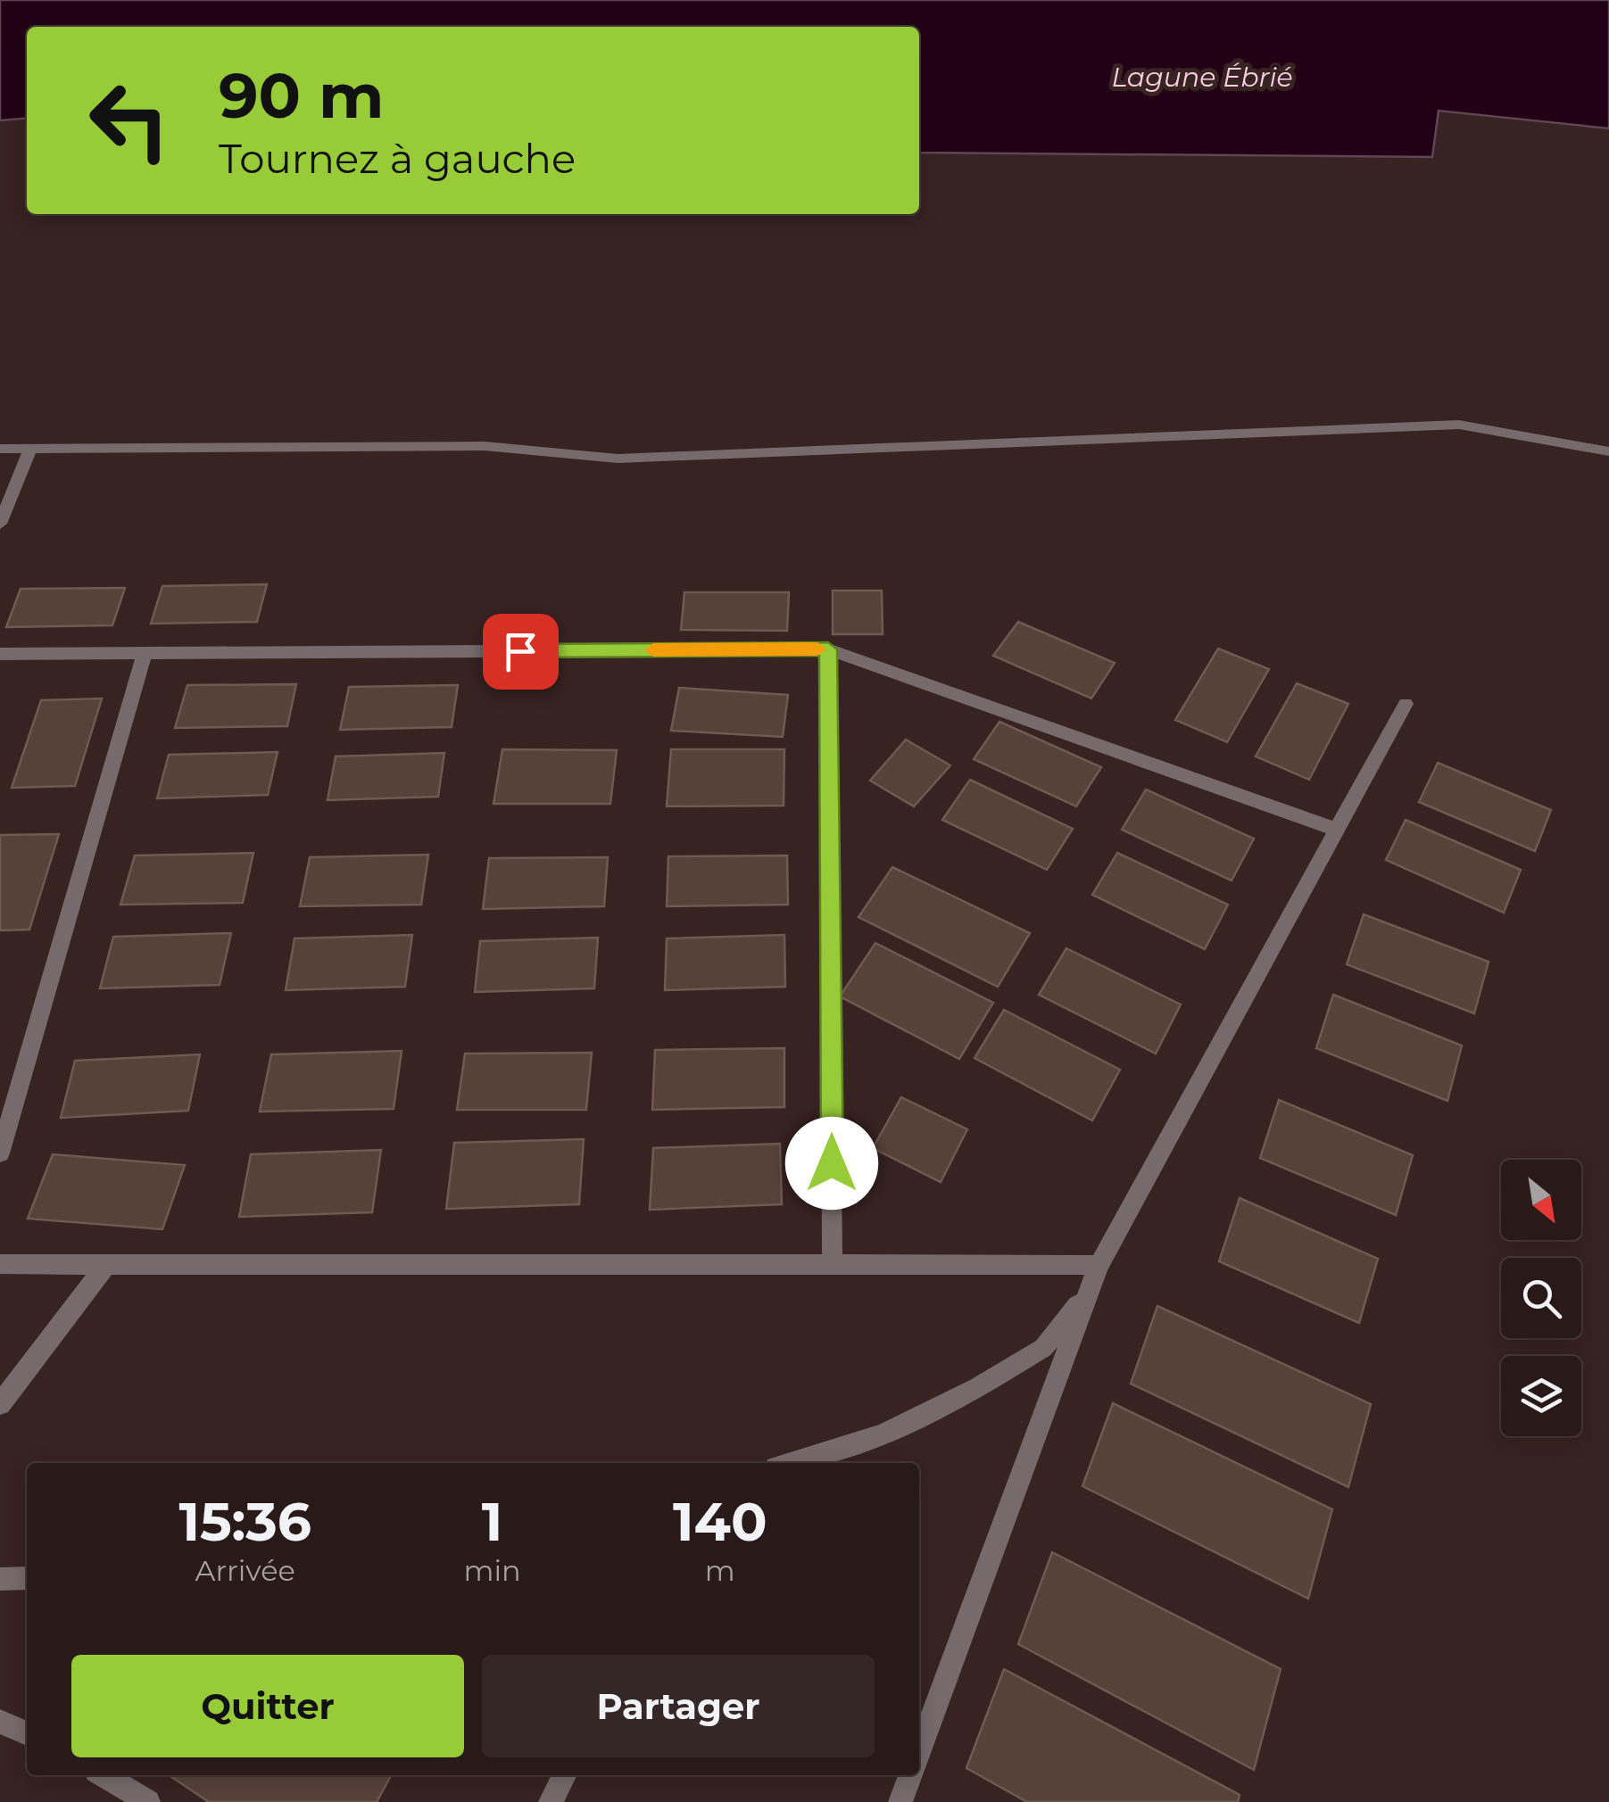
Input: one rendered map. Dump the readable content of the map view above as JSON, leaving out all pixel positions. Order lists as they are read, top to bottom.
{
  "water": ["Lagune Ébrié"],
  "north": "bottom right",
  "page": {
    "turn": ["90 m", "Tournez à gauche"],
    "eta": [
      "15:36",
      "Arrivée",
      "1",
      "min",
      "140",
      "m"
    ],
    "buttons": ["Quitter", "Partager"]
  }
}
